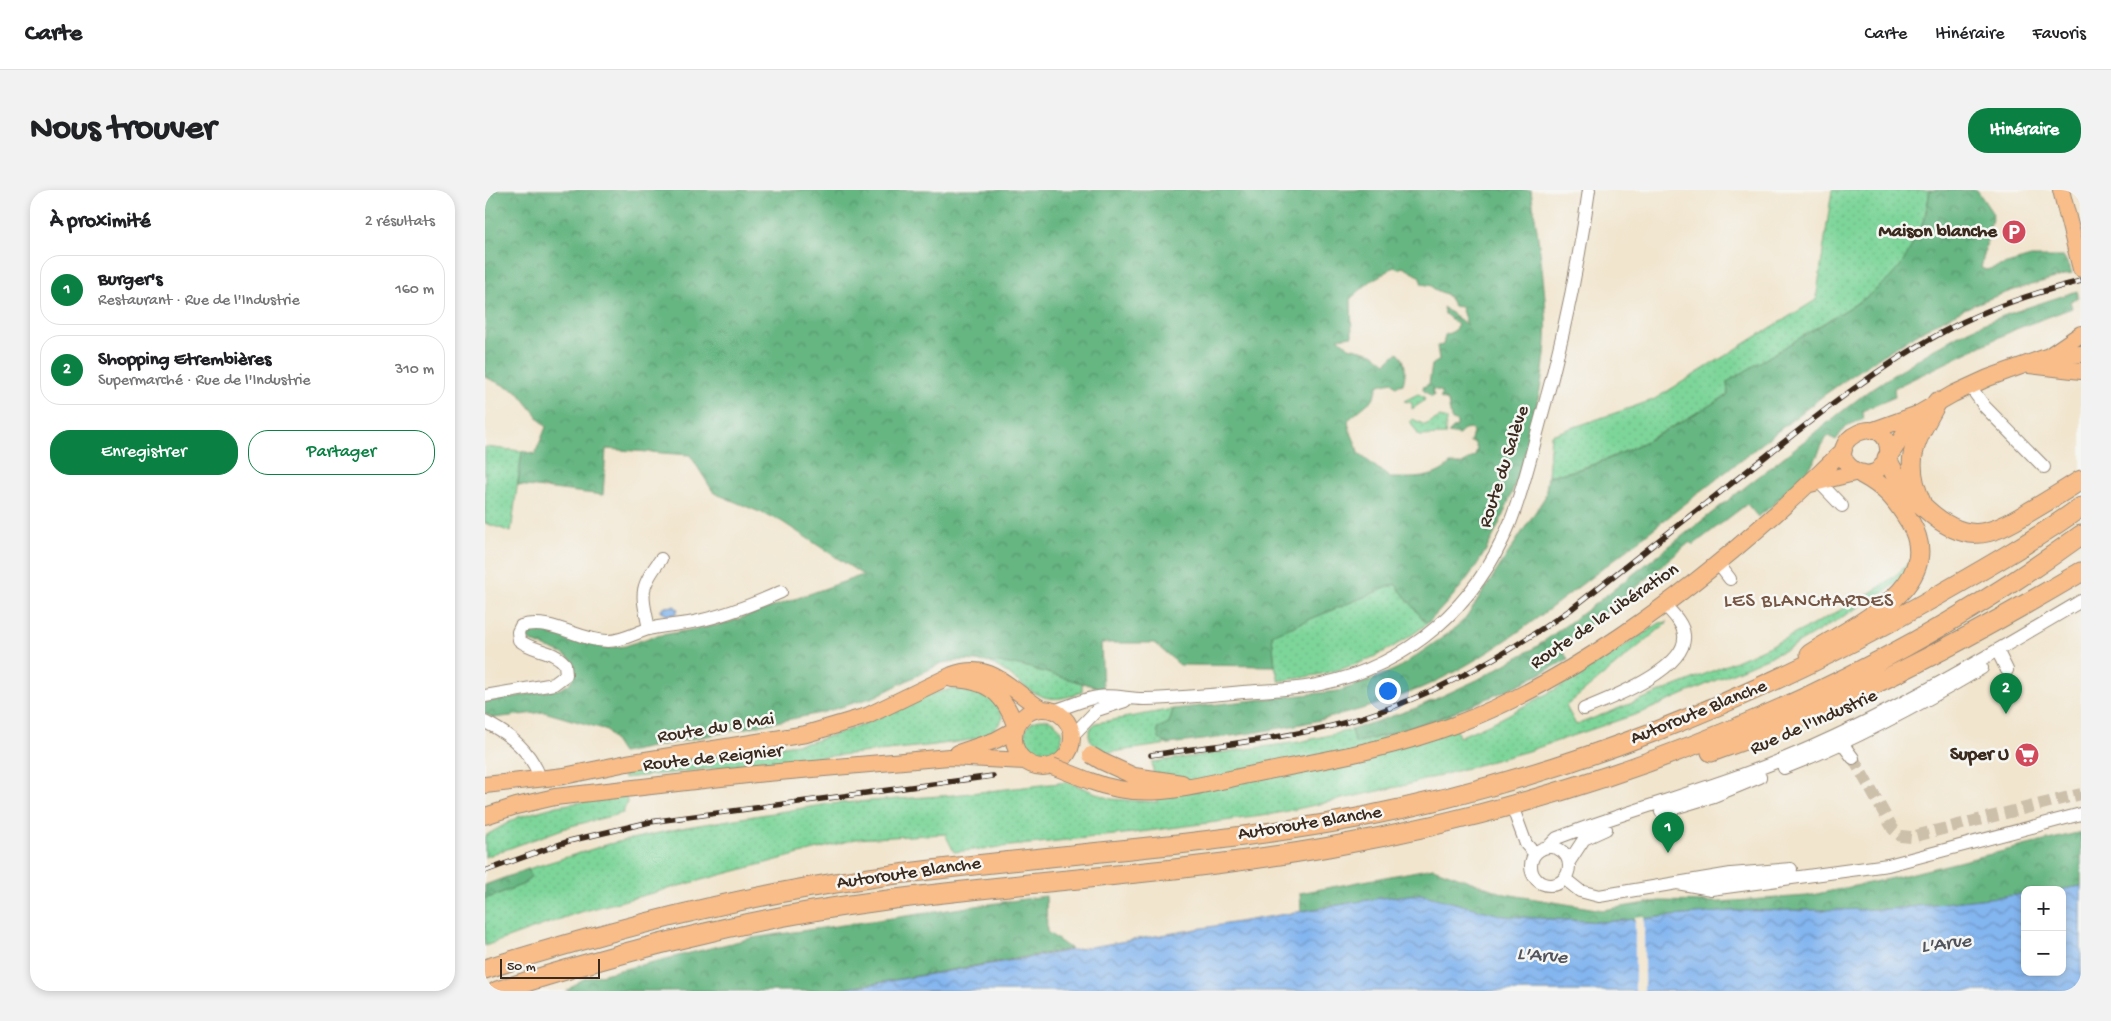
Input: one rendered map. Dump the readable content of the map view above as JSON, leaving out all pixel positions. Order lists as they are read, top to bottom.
{
  "streets": {
    "highway": ["Autoroute Blanche"],
    "main road": ["Route de la Libération", "Route du 8 Mai", "Route de Reignier"],
    "street": ["Route du Salève", "Rue de l'Industrie"]
  },
  "crossings": [
    ["Route du Salève", "Route de la Libération"],
    ["Route du Salève", "Route du 8 Mai"],
    ["Route du Salève", "Route de Reignier"],
    ["Route de la Libération", "Route du 8 Mai"],
    ["Route de la Libération", "Route de Reignier"],
    ["Route du 8 Mai", "Route de Reignier"]
  ],
  "districts": ["LES BLANCHARDES"],
  "water": ["L'Arve"],
  "places": {
    "parking": ["Maison blanche"],
    "supermarket": ["Super U"]
  },
  "scale_bar": "50 m",
  "page": {
    "header": "Carte",
    "nav": ["Carte", "Itinéraire", "Favoris"],
    "buttons": [
      "Itinéraire",
      ["Enregistrer", "Partager"]
    ],
    "title": "Nous trouver",
    "heading": ["À proximité", "2 résultats"],
    "list": [
      {
        "mark": "1",
        "name": "Burger's",
        "note": "Restaurant · Rue de l'Industrie",
        "value": "160 m"
      },
      {
        "mark": "2",
        "name": "Shopping Etrembières",
        "note": "Supermarché · Rue de l'Industrie",
        "value": "310 m"
      }
    ],
    "pins": ["2", "1"],
    "map_buttons": ["+", "−"],
    "scale": "50 m"
  }
}
